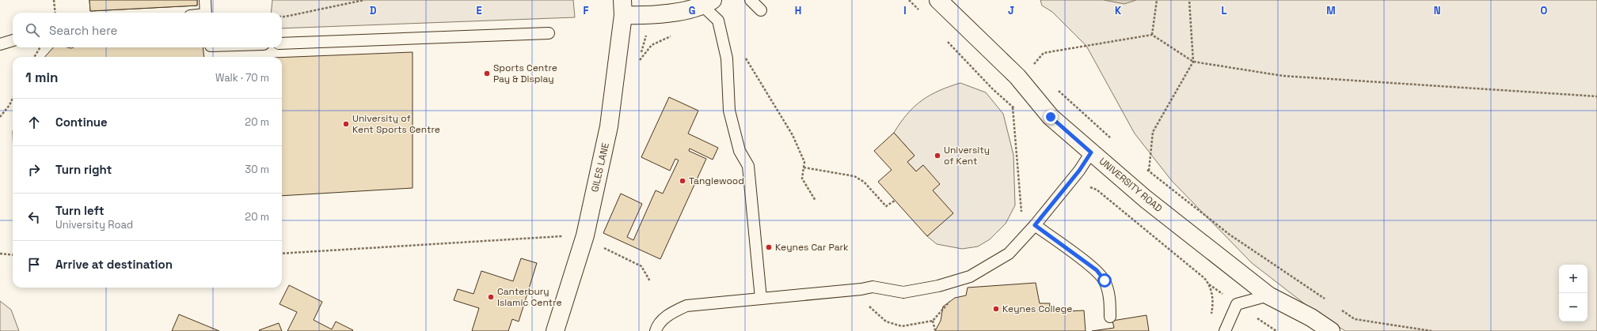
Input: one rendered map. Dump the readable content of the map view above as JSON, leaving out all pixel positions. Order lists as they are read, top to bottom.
{
  "streets": {
    "street": ["GILES LANE", "UNIVERSITY ROAD"]
  },
  "places": [
    "Sports Centre Pay & Display",
    "University of Kent Sports Centre",
    "University of Kent",
    "Tanglewood",
    "Keynes Car Park",
    "Canterbury Islamic Centre",
    "Keynes College"
  ],
  "page": {
    "search": "Search here",
    "heading": ["1 min", "Walk · 70 m"],
    "list": [
      ["Continue", "20 m"],
      ["Turn right", "30 m"],
      ["Turn left", "University Road", "20 m"],
      "Arrive at destination"
    ],
    "map_buttons": ["+", "−"]
  },
  "grid": {
    "columns": [
      "D",
      "E",
      "F",
      "G",
      "H",
      "I",
      "J",
      "K",
      "L",
      "M",
      "N",
      "O"
    ]
  }
}
